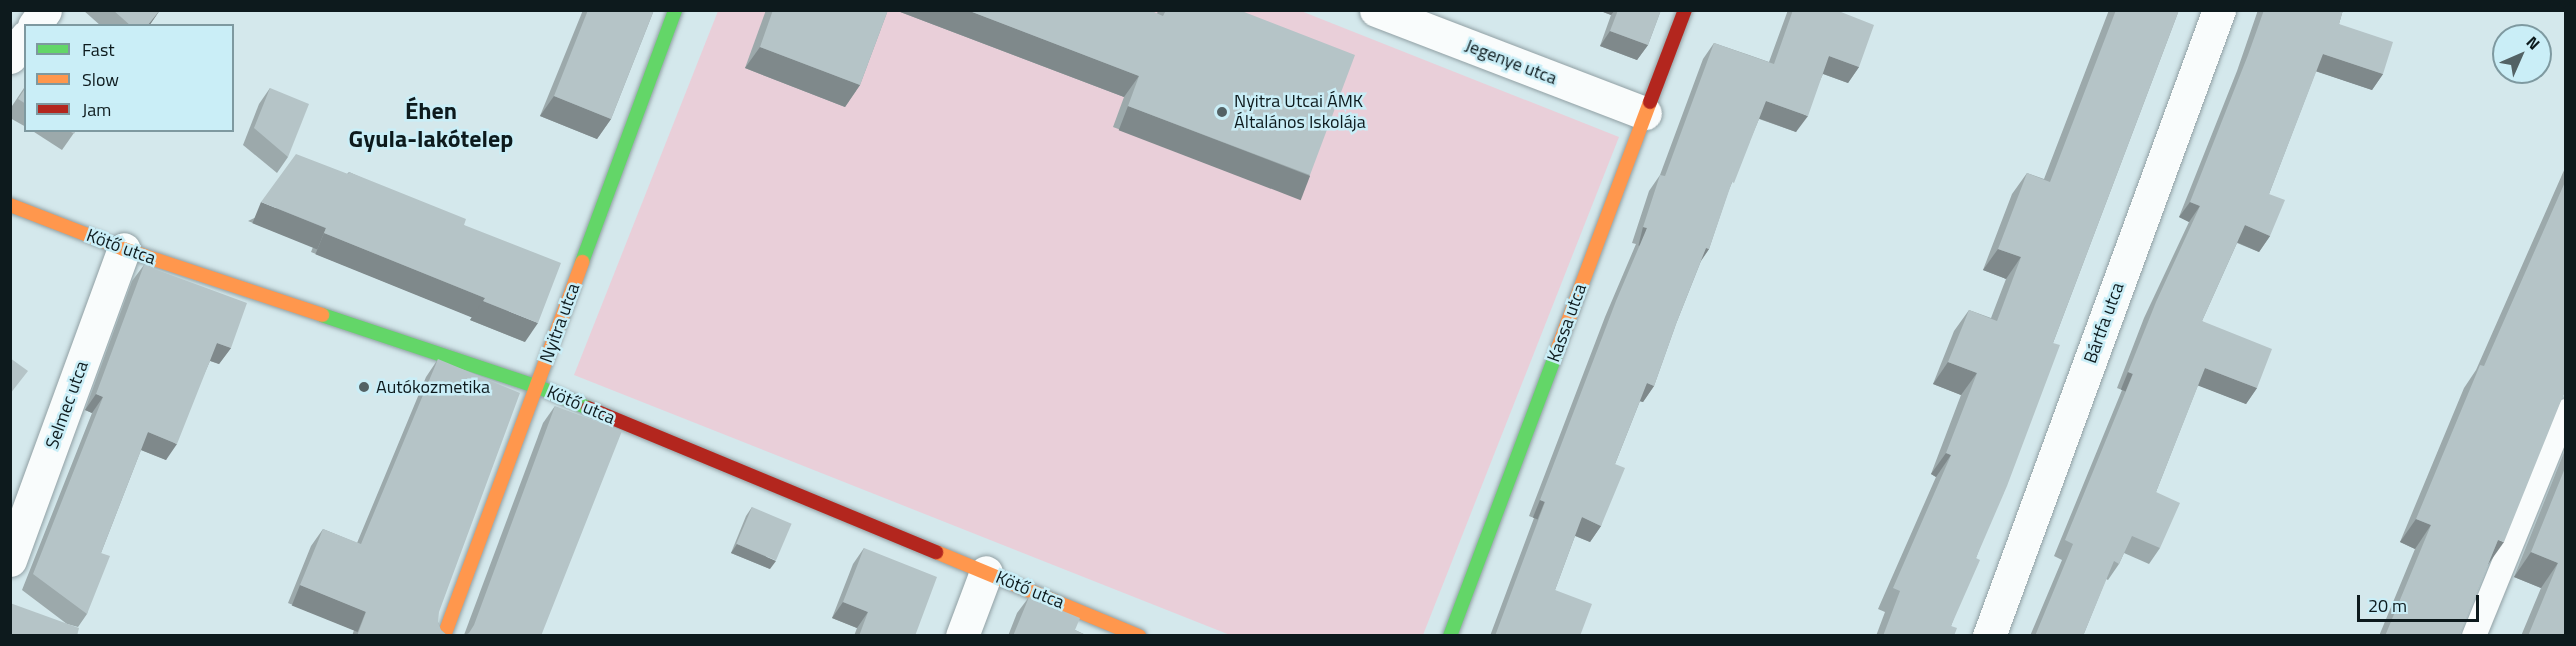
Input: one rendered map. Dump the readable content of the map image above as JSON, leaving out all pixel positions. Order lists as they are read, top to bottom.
{
  "streets": {
    "street": [
      "Jegenye utca",
      "Kötő utca",
      "Nyitra utca",
      "Kassa utca",
      "Bártfa utca",
      "Selmec utca"
    ]
  },
  "crossings": [
    ["Jegenye utca", "Kassa utca"],
    ["Kötő utca", "Nyitra utca"],
    ["Kötő utca", "Selmec utca"]
  ],
  "districts": ["Éhen Gyula-lakótelep"],
  "places": ["Nyitra Utcai ÁMK Általános Iskolája", "Autókozmetika"],
  "legend": ["Fast", "Slow", "Jam"],
  "scale_bar": "20 m",
  "north": "top right"
}
